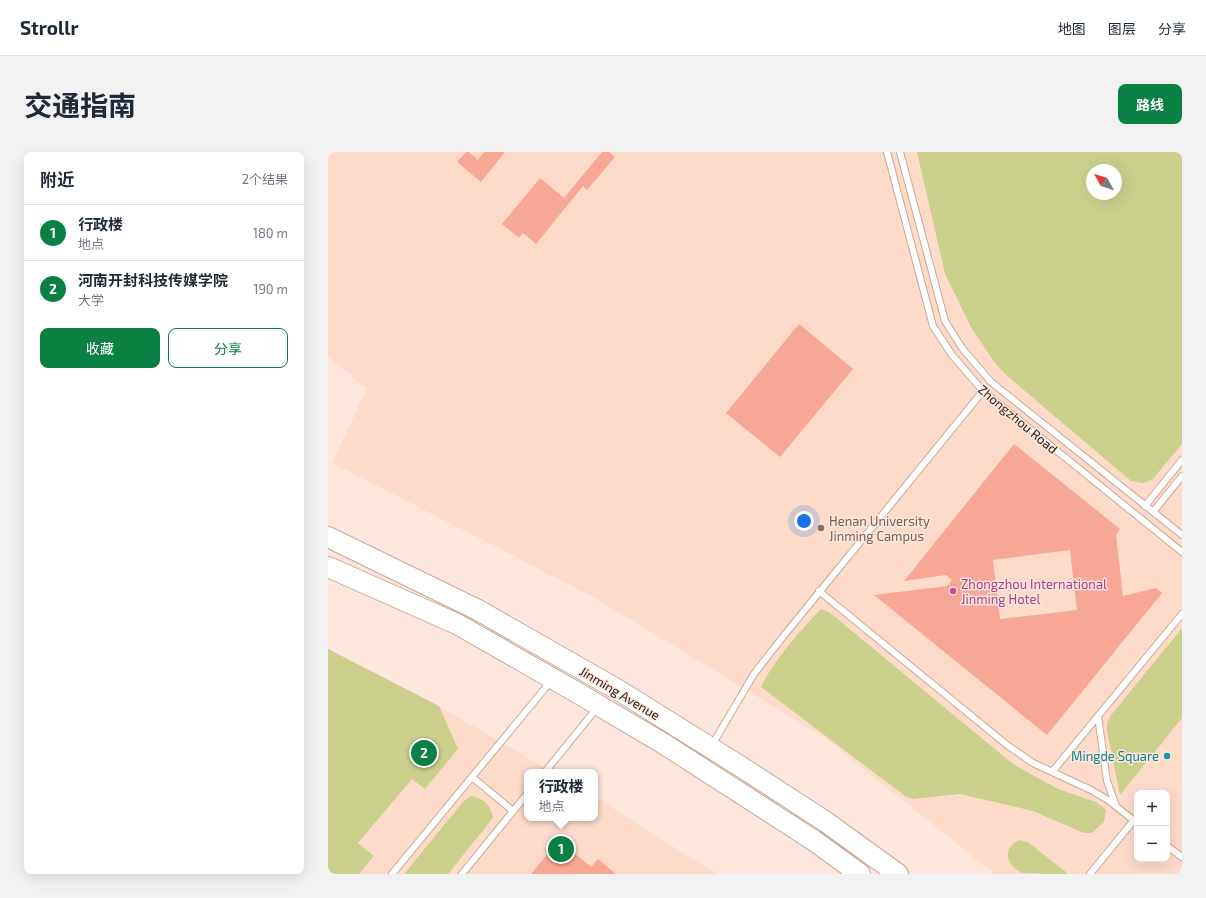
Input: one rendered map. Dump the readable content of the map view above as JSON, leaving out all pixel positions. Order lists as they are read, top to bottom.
{
  "streets": {
    "main road": ["Jinming Avenue"],
    "lane": ["Zhongzhou Road"]
  },
  "places": ["Henan University Jinming Campus", "Zhongzhou International Jinming Hotel", "Mingde Square"],
  "north": "top left",
  "page": {
    "header": "Strollr",
    "nav": ["地图", "图层", "分享"],
    "title": "交通指南",
    "buttons": [
      "路线",
      ["收藏", "分享"]
    ],
    "heading": ["附近", "2个结果"],
    "list": [
      {
        "mark": "1",
        "name": "行政楼",
        "note": "地点",
        "value": "180 m"
      },
      {
        "mark": "2",
        "name": "河南开封科技传媒学院",
        "note": "大学",
        "value": "190 m"
      }
    ],
    "pins": ["2", "1"],
    "popup": ["行政楼", "地点"],
    "map_buttons": ["+", "−"]
  }
}
